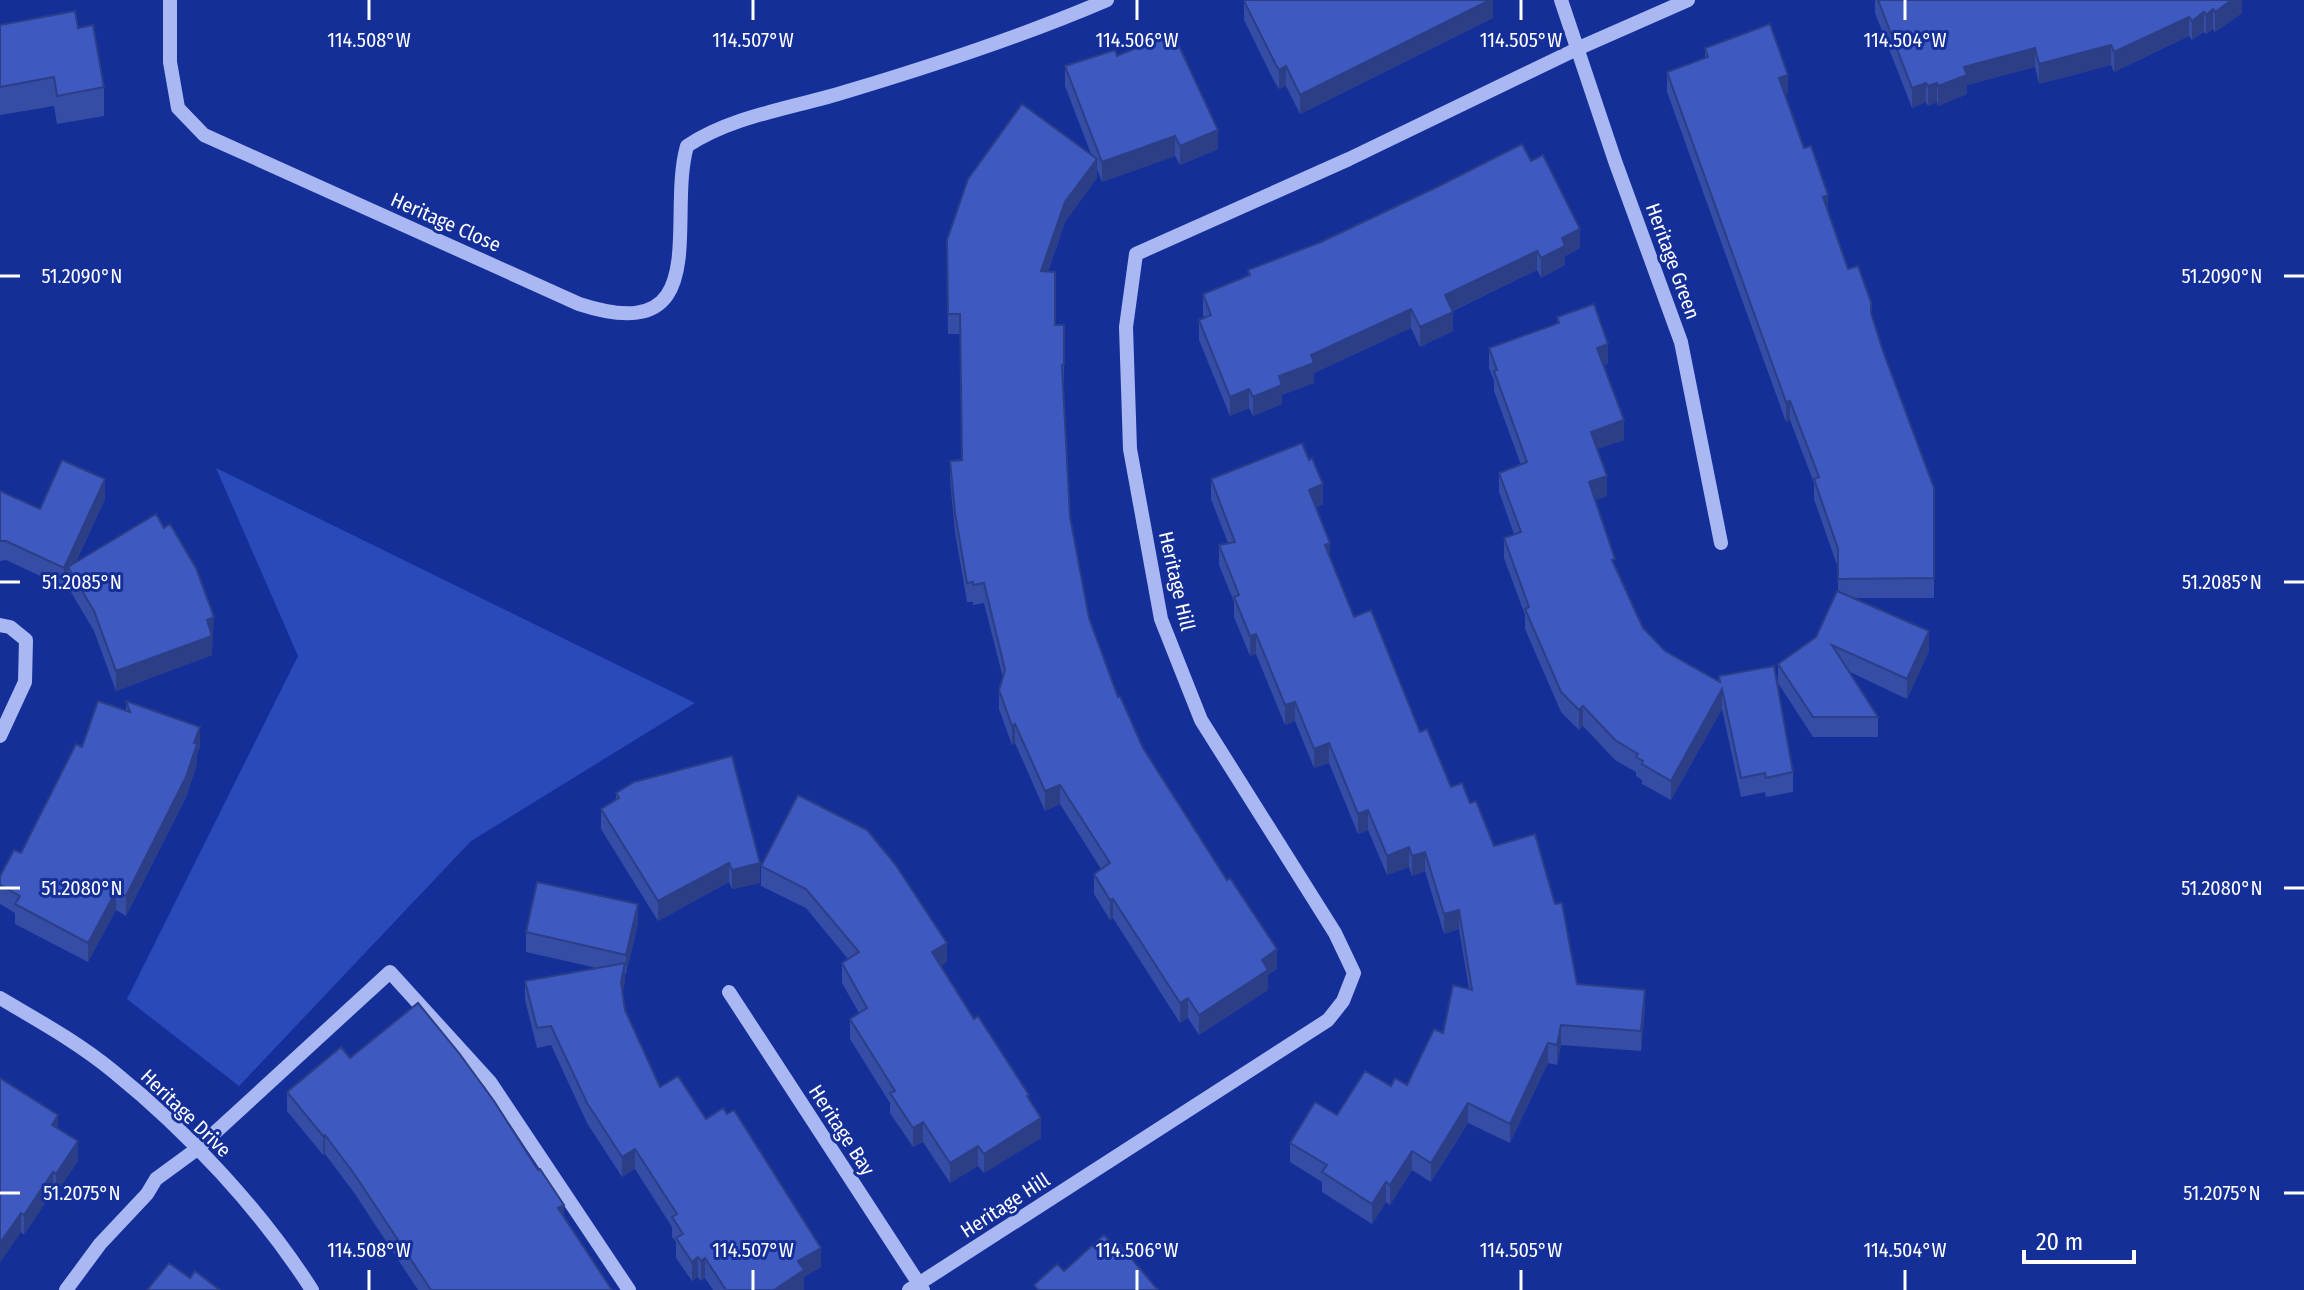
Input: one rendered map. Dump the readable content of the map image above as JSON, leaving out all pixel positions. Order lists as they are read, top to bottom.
{
  "streets": {
    "street": [
      "Heritage Close",
      "Heritage Green",
      "Heritage Hill",
      "Heritage Drive",
      "Heritage Bay"
    ]
  },
  "crossings": [
    ["Heritage Green", "Heritage Hill"],
    ["Heritage Hill", "Heritage Bay"]
  ],
  "scale_bar": "20 m",
  "coordinates": [
    "114.508°W",
    "114.507°W",
    "114.506°W",
    "114.505°W",
    "114.504°W",
    "51.2090°N",
    "51.2085°N",
    "51.2080°N",
    "51.2075°N"
  ]
}
